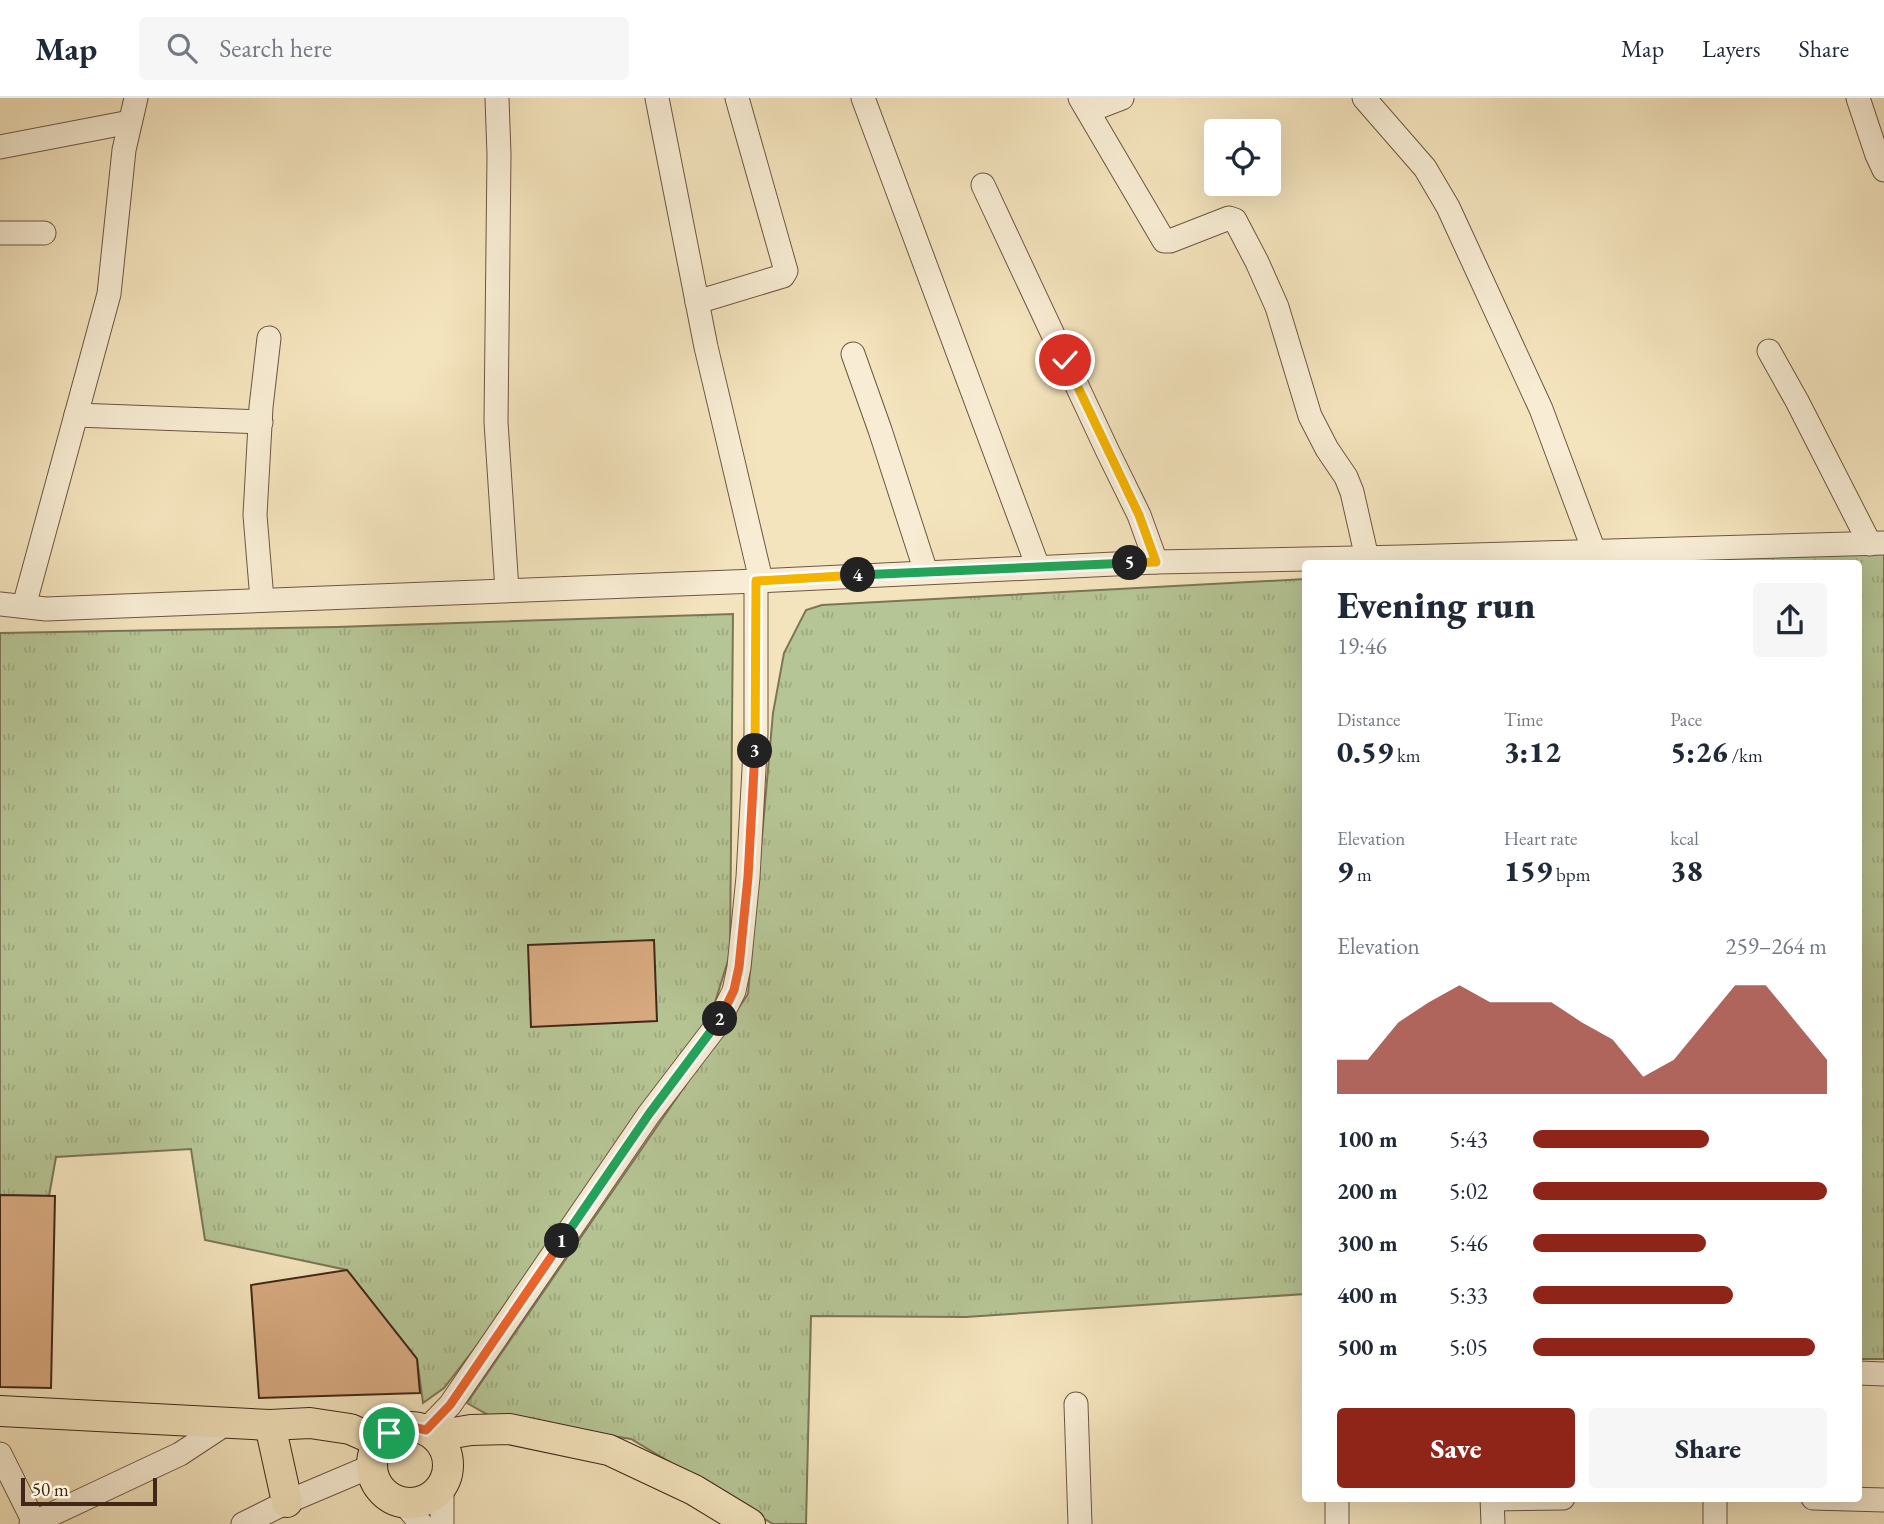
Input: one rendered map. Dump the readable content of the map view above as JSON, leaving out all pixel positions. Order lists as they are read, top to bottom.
{
  "scale_bar": "50 m",
  "page": {
    "header": "Map",
    "search": "Search here",
    "nav": ["Map", "Layers", "Share"],
    "pins": [
      "5",
      "4",
      "3",
      "2",
      "1"
    ],
    "heading": ["Evening run", "19:46"],
    "stats": [
      ["Distance", "0.59 km"],
      ["Time", "3:12"],
      ["Pace", "5:26 /km"],
      ["Elevation", "9 m"],
      ["Heart rate", "159 bpm"],
      ["kcal", "38"]
    ],
    "chart": ["Elevation", "259–264 m"],
    "list": [
      {
        "name": "100 m",
        "note": "5:43"
      },
      {
        "name": "200 m",
        "note": "5:02"
      },
      {
        "name": "300 m",
        "note": "5:46"
      },
      {
        "name": "400 m",
        "note": "5:33"
      },
      {
        "name": "500 m",
        "note": "5:05"
      }
    ],
    "buttons": ["Save", "Share"],
    "scale": "50 m"
  }
}
